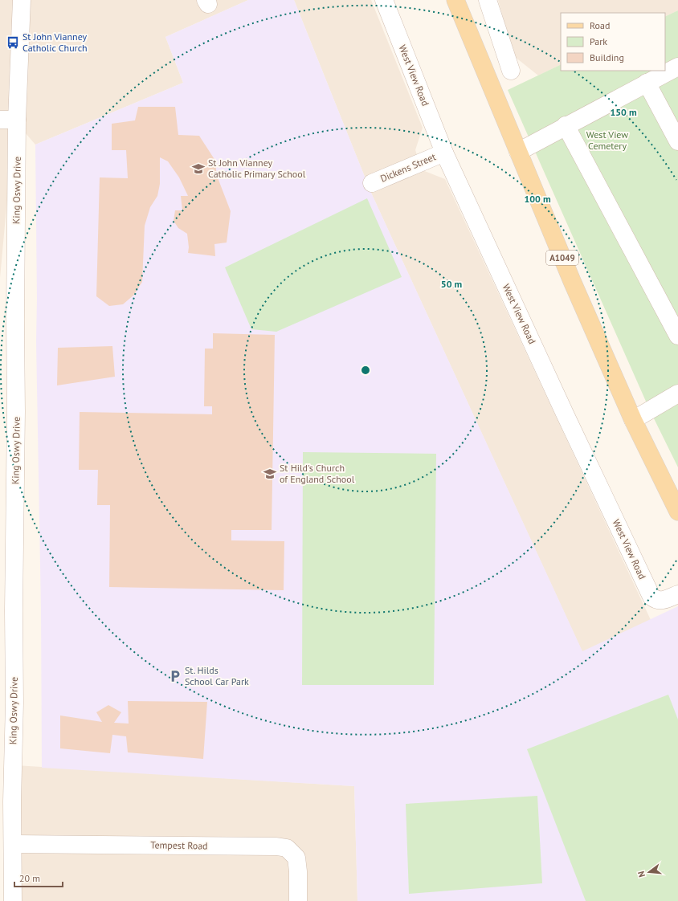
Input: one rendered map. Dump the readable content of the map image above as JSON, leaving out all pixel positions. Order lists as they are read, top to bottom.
{
  "streets": {
    "main road": ["A1049"],
    "street": [
      "West View Road",
      "Dickens Street",
      "King Oswy Drive",
      "Tempest Road"
    ]
  },
  "crossings": [
    ["West View Road", "Dickens Street"],
    ["King Oswy Drive", "Tempest Road"]
  ],
  "parks": ["West View Cemetery"],
  "places": {
    "bus stop": ["St John Vianney Catholic Church"],
    "school or university": ["St John Vianney Catholic Primary School", "St Hild's Church of England School"],
    "parking": ["St. Hilds School Car Park"]
  },
  "legend": ["Road", "Park", "Building"],
  "scale_bar": "20 m",
  "north": "left",
  "rings": ["150 m", "100 m", "50 m"]
}
